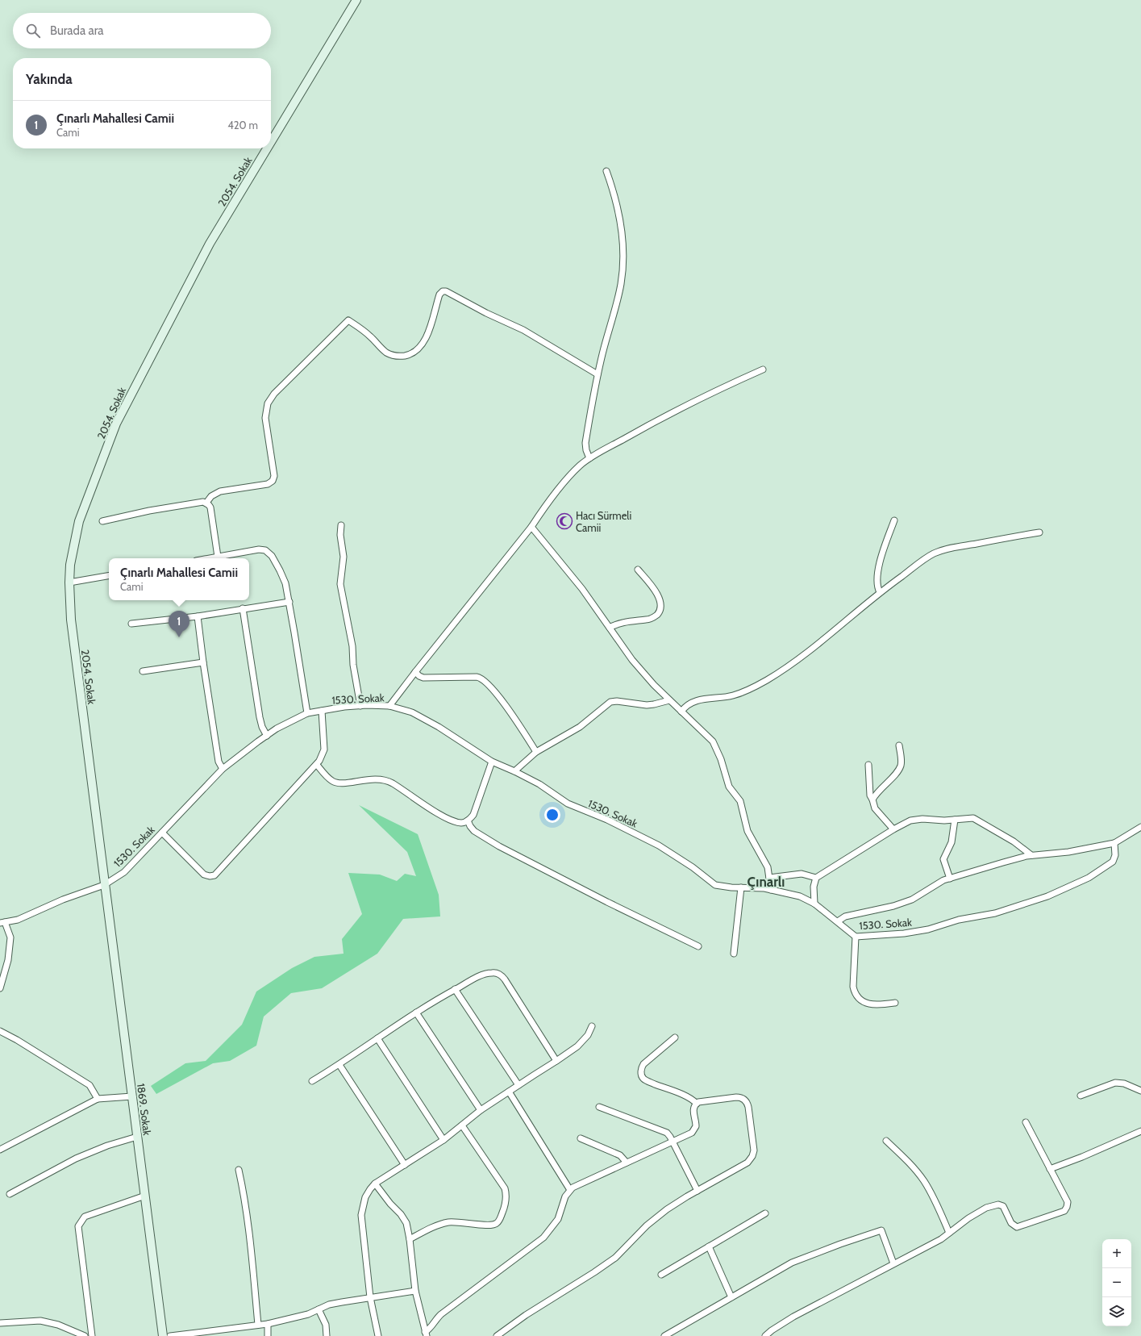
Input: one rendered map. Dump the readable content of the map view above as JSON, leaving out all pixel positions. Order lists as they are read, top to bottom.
{
  "streets": {
    "main road": ["2054. Sokak", "1869. Sokak"],
    "street": ["1530. Sokak"]
  },
  "crossings": [
    ["2054. Sokak", "1530. Sokak"],
    ["2054. Sokak", "1869. Sokak"],
    ["1530. Sokak", "1869. Sokak"]
  ],
  "districts": ["Çınarlı"],
  "places": {
    "mosque": ["Hacı Sürmeli Camii"]
  },
  "page": {
    "search": "Burada ara",
    "heading": "Yakında",
    "list": [
      {
        "mark": "1",
        "name": "Çınarlı Mahallesi Camii",
        "note": "Cami",
        "value": "420 m"
      }
    ],
    "popup": ["Çınarlı Mahallesi Camii", "Cami"],
    "pins": "1",
    "map_buttons": ["+", "−"]
  }
}
